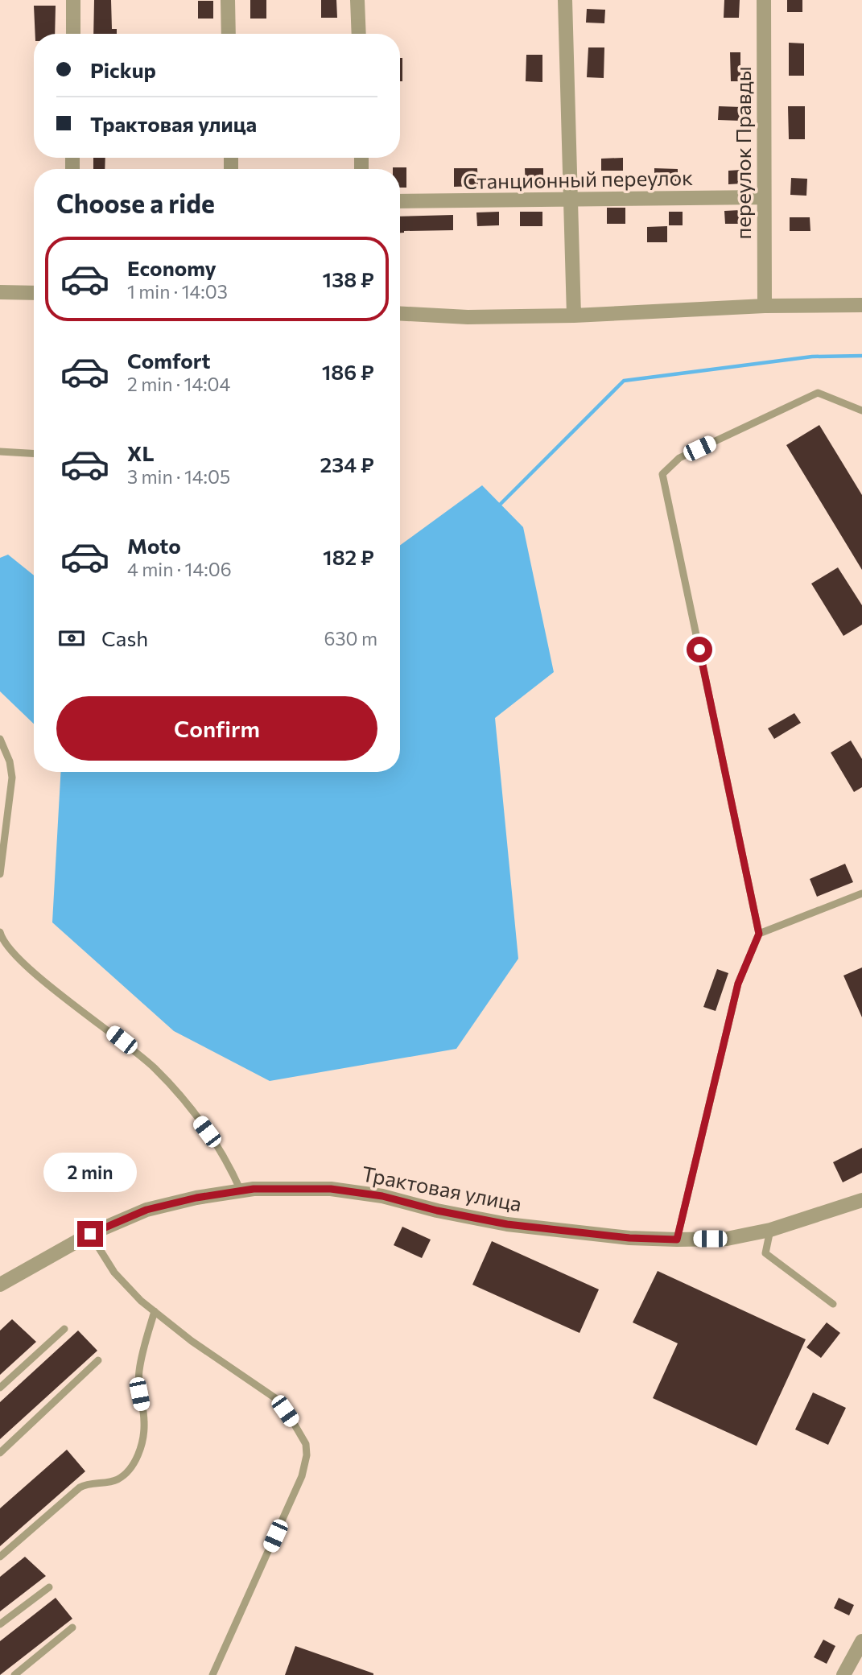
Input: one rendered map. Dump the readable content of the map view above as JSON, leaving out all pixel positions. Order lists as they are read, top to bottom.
{
  "streets": {
    "street": ["переулок Правды", "Станционный переулок", "Трактовая улица"]
  },
  "crossings": [
    ["переулок Правды", "Станционный переулок"]
  ],
  "page": {
    "banner": ["Pickup", "Трактовая улица"],
    "heading": "Choose a ride",
    "list": [
      {
        "name": "Economy",
        "note": "1 min · 14:03",
        "value": "138 ₽"
      },
      {
        "name": "Comfort",
        "note": "2 min · 14:04",
        "value": "186 ₽"
      },
      {
        "name": "XL",
        "note": "3 min · 14:05",
        "value": "234 ₽"
      },
      {
        "name": "Moto",
        "note": "4 min · 14:06",
        "value": "182 ₽"
      }
    ],
    "pay": ["Cash", "630 m"],
    "buttons": "Confirm",
    "bubble": "2 min"
  }
}
